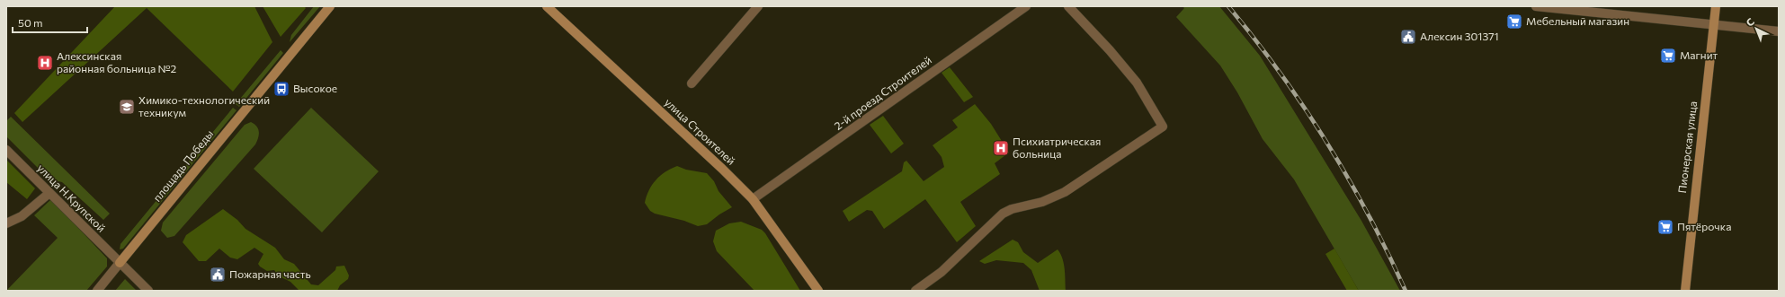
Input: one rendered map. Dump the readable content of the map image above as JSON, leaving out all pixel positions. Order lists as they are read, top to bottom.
{
  "streets": {
    "street": [
      "2-й проезд Строителей",
      "улица Строителей",
      "Пионерская улица",
      "площадь Победы",
      "улица Н.Крупской"
    ]
  },
  "crossings": [
    ["2-й проезд Строителей", "улица Строителей"],
    ["площадь Победы", "улица Н.Крупской"]
  ],
  "places": {
    "supermarket": ["Мебельный магазин", "Магнит", "Пятёрочка"],
    "public building": ["Алексин 301371", "Пожарная часть"],
    "hospital": ["Алексинская районная больница №2", "Психиатрическая больница"],
    "bus stop": ["Высокое"],
    "school or university": ["Химико-технологический техникум"]
  },
  "scale_bar": "50 m",
  "north": "top left"
}
